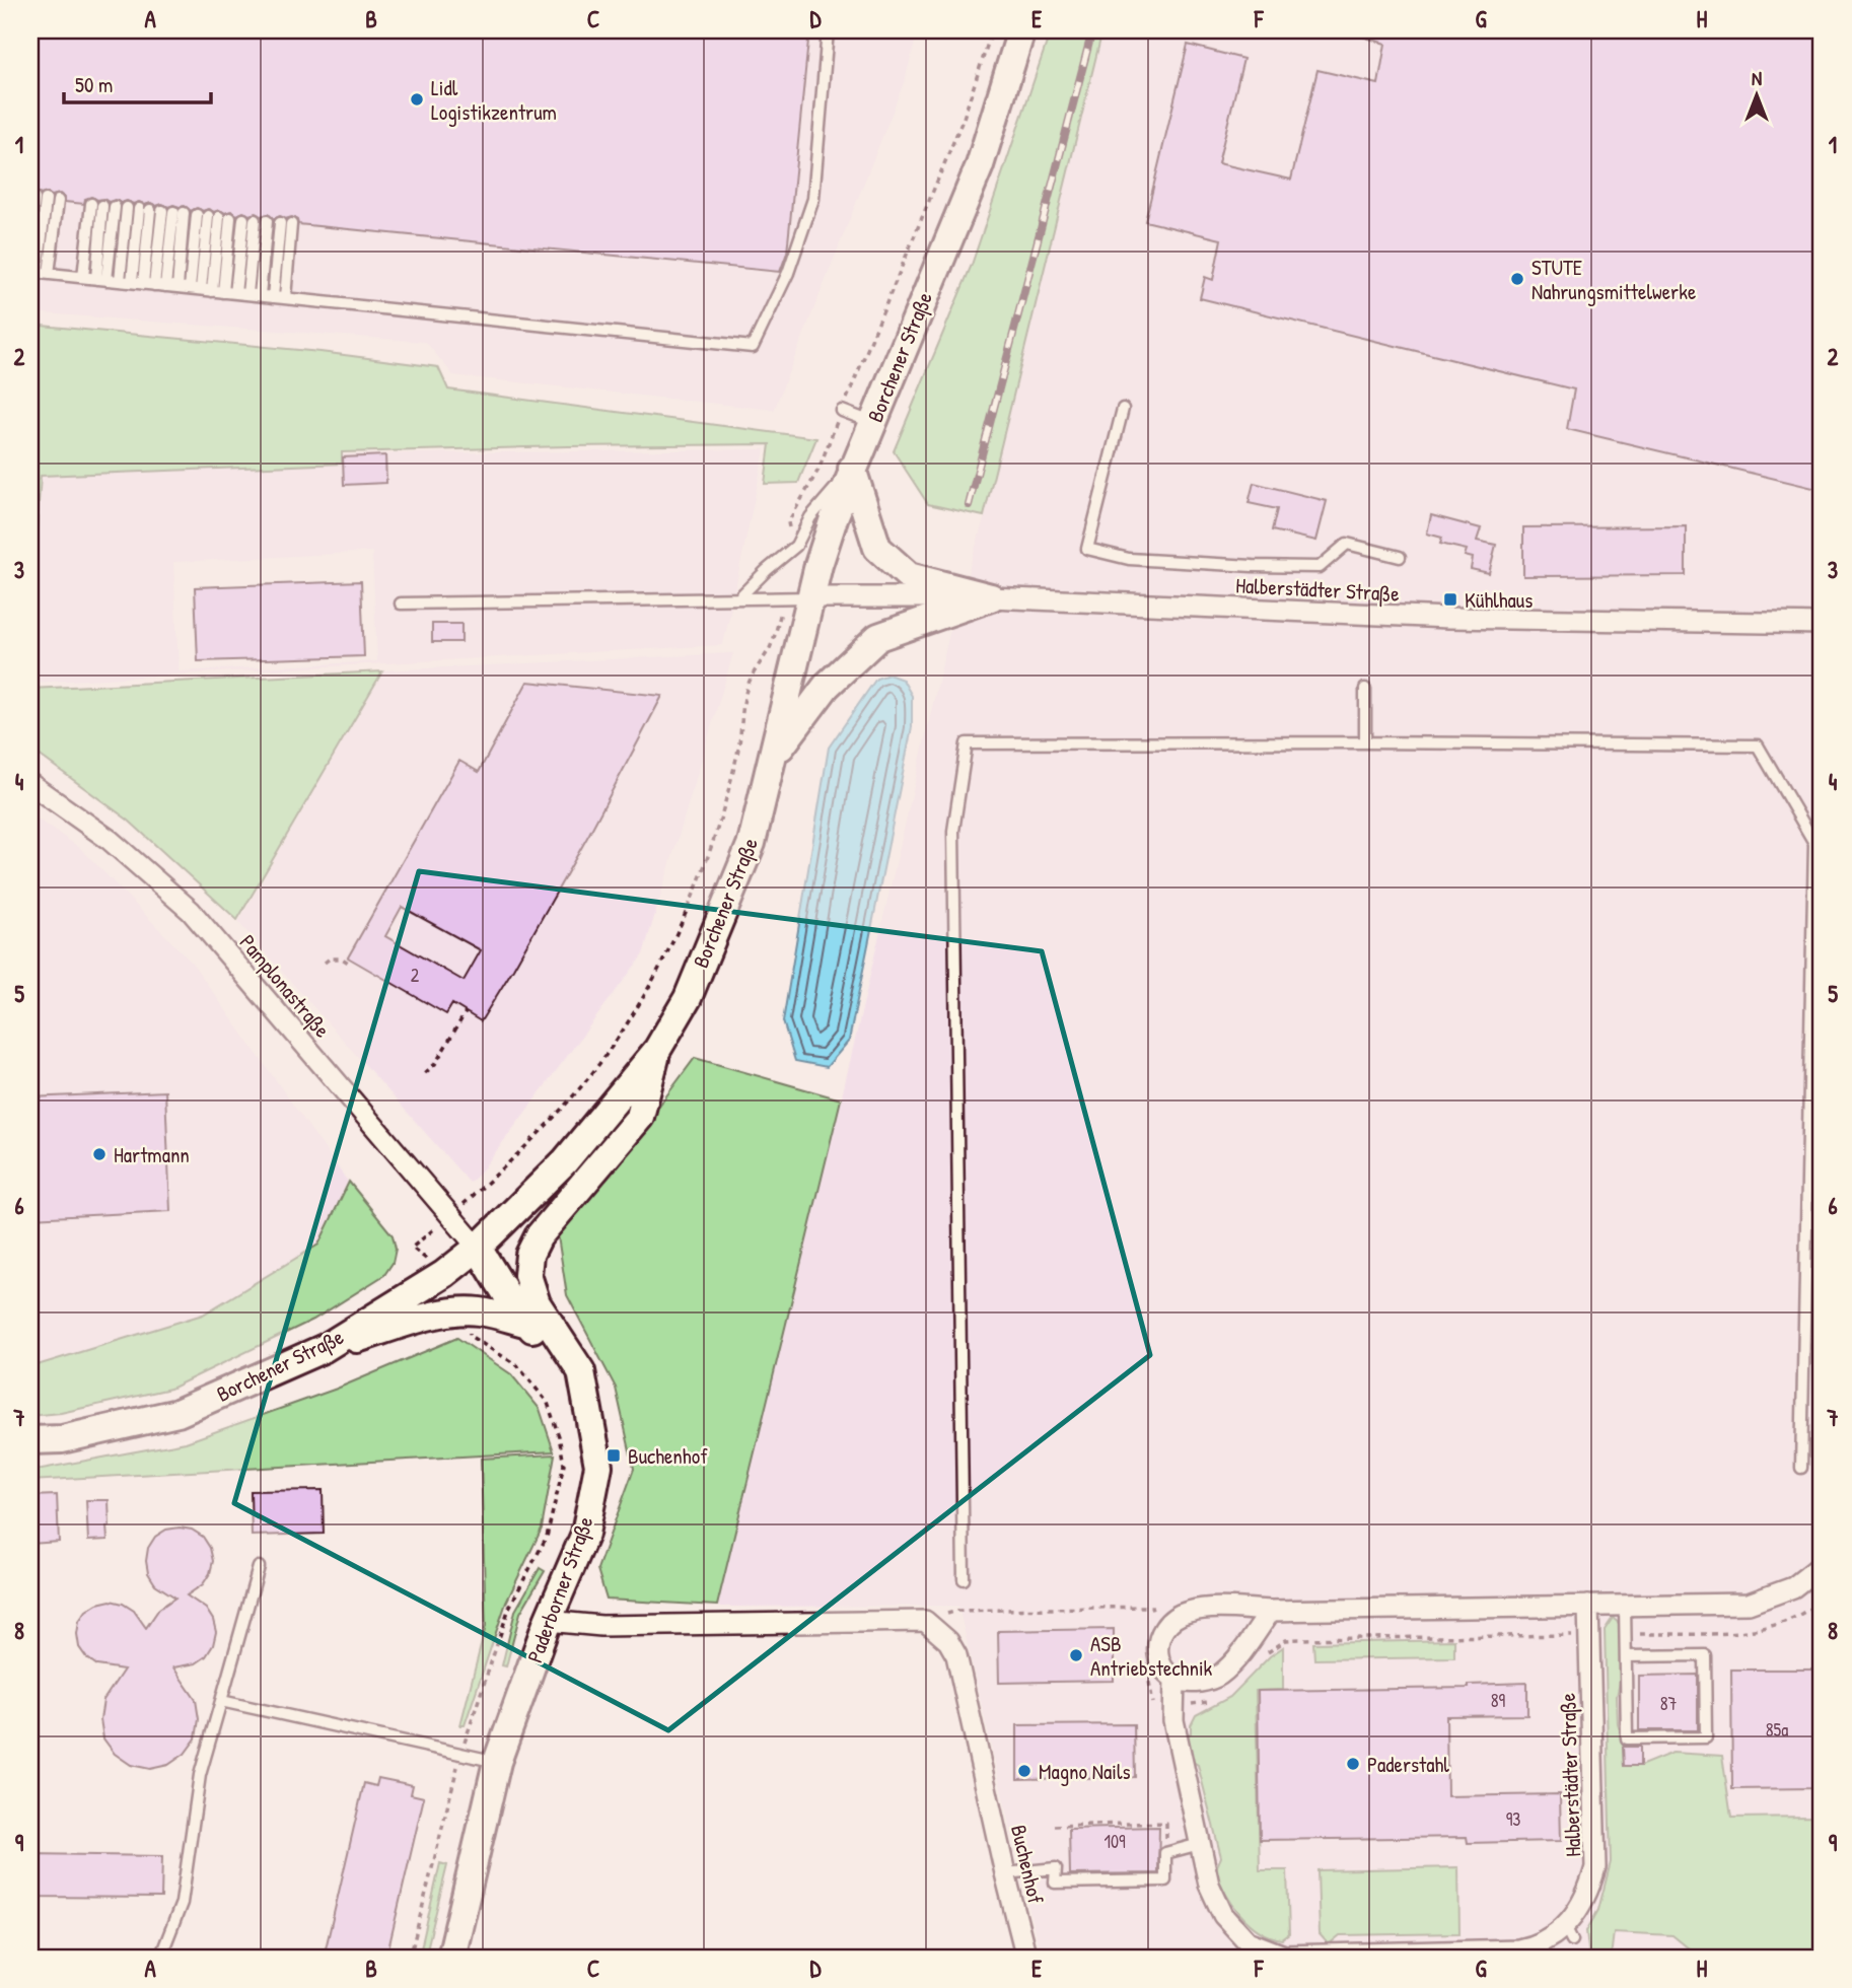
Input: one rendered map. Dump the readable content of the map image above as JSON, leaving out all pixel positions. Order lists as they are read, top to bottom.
{
  "streets": {
    "main road": ["Borchener Straße", "Paderborner Straße"],
    "street": ["Halberstädter Straße", "Pamplonastraße", "Buchenhof"]
  },
  "crossings": [
    ["Borchener Straße", "Halberstädter Straße"],
    ["Borchener Straße", "Pamplonastraße"],
    ["Borchener Straße", "Paderborner Straße"],
    ["Pamplonastraße", "Paderborner Straße"]
  ],
  "places": {
    "other": [
      "Lidl Logistikzentrum",
      "STUTE Nahrungsmittelwerke",
      "Hartmann",
      "ASB Antriebstechnik",
      "Paderstahl",
      "Magno Nails"
    ],
    "transit": ["Kühlhaus", "Buchenhof"]
  },
  "house_numbers": [
    "2",
    "89",
    "87",
    "85a",
    "93",
    "109"
  ],
  "scale_bar": "50 m",
  "north": "top",
  "grid": {
    "columns": [
      "A",
      "B",
      "C",
      "D",
      "E",
      "F",
      "G",
      "H"
    ],
    "rows": [
      "1",
      "2",
      "3",
      "4",
      "5",
      "6",
      "7",
      "8",
      "9"
    ]
  }
}
